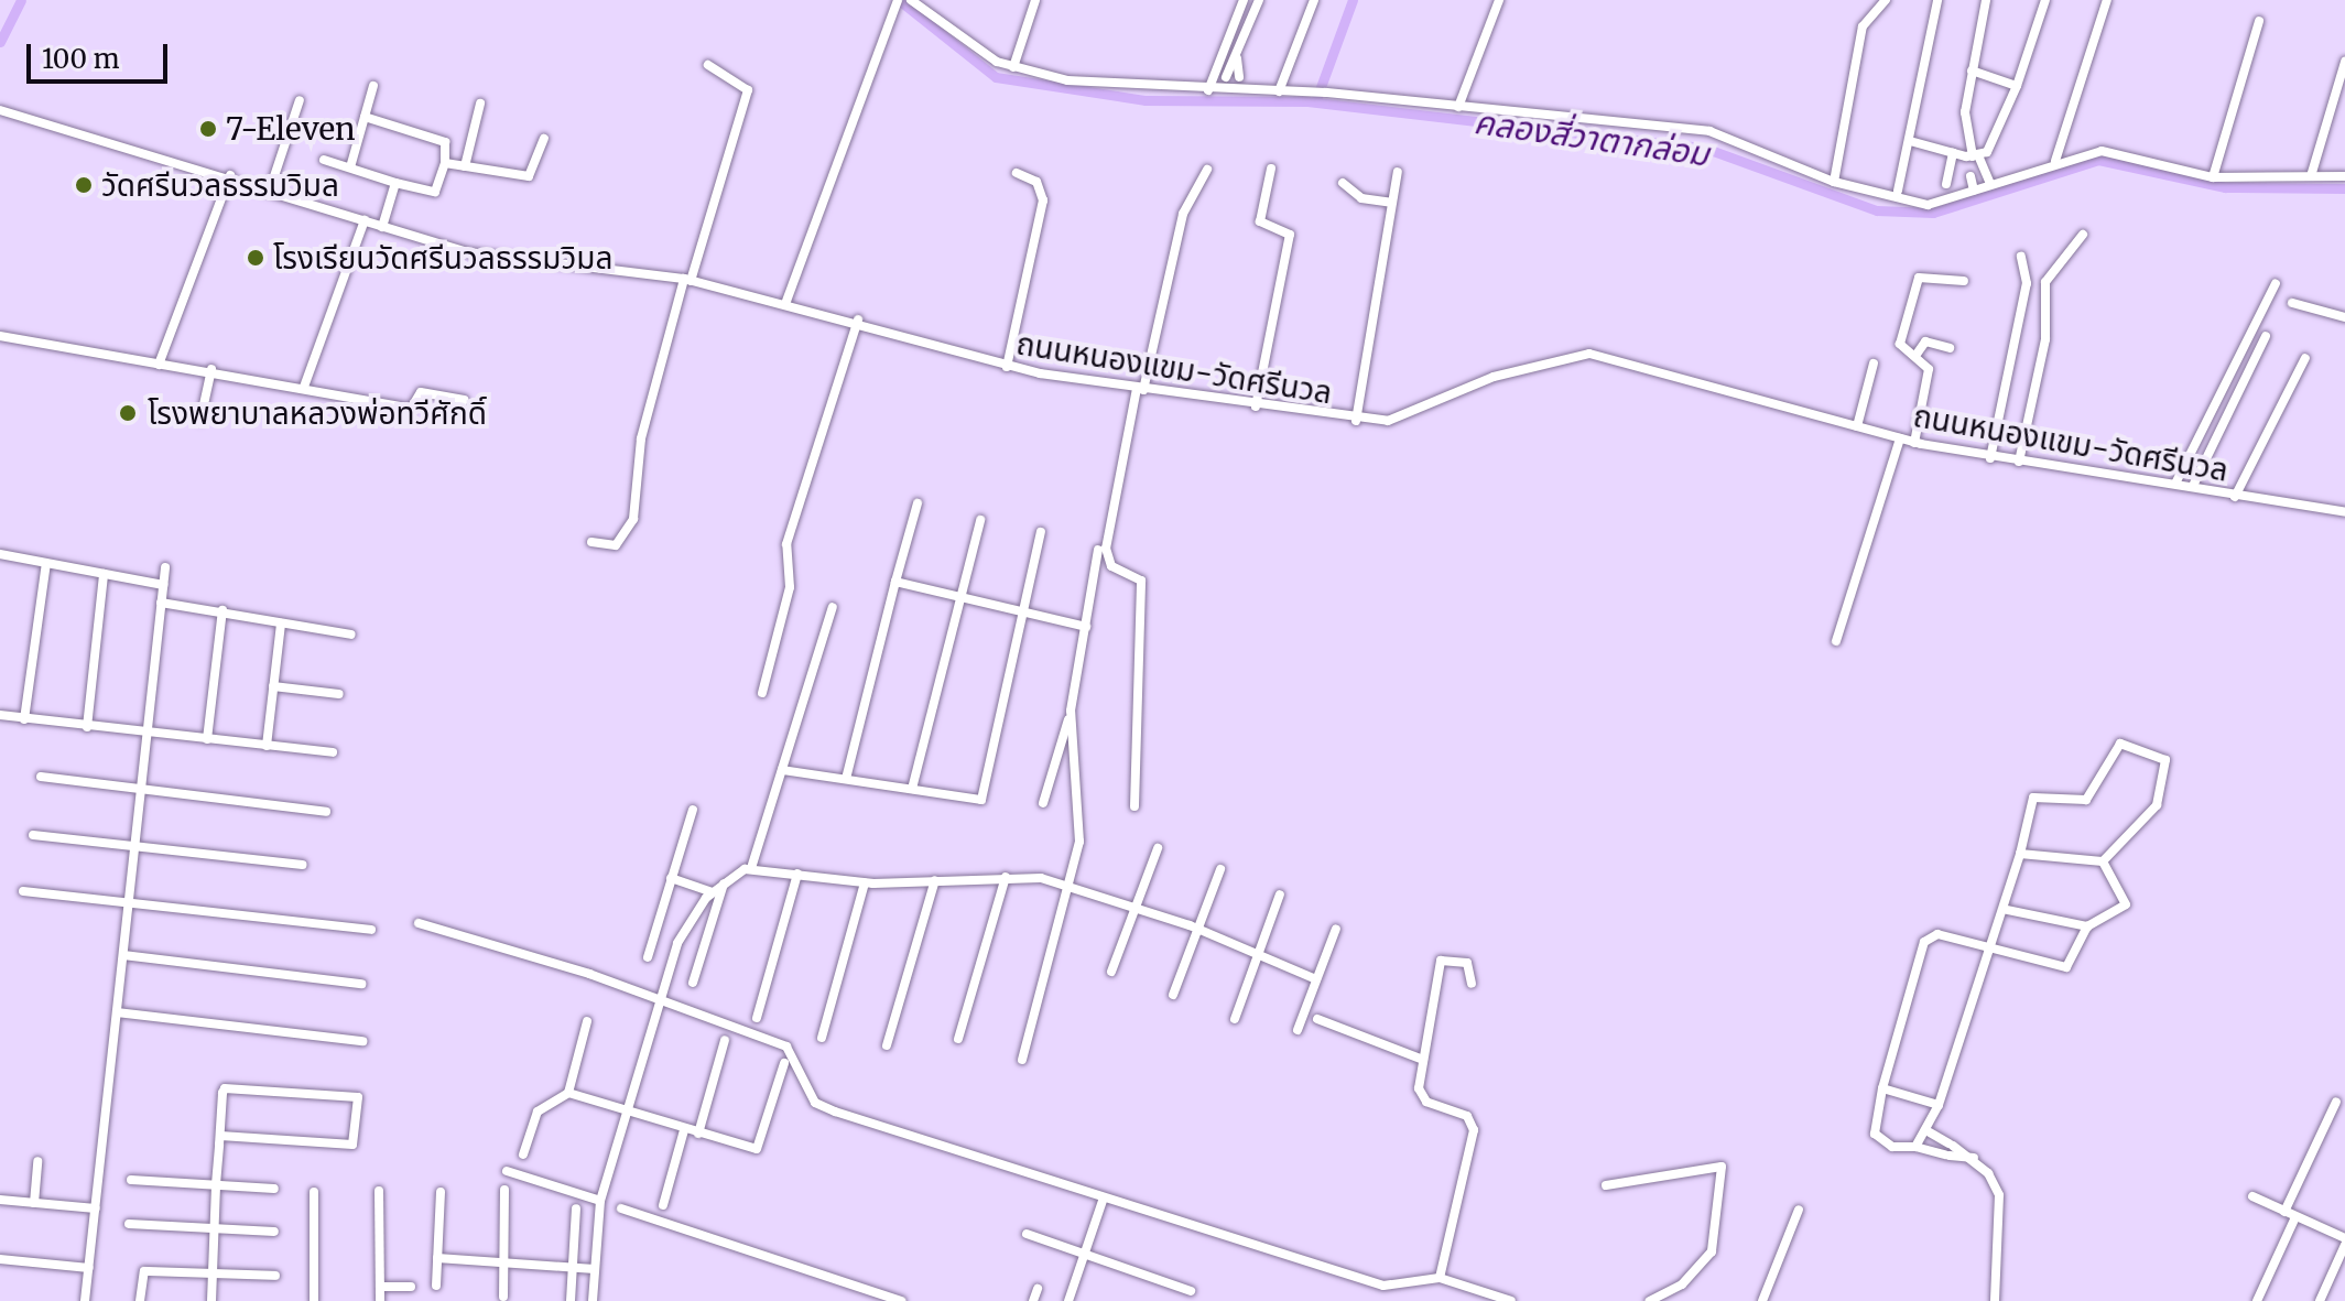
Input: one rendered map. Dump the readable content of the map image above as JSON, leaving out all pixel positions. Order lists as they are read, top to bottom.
{
  "streets": {
    "street": ["ถนนหนองแขม-วัดศรีนวล"]
  },
  "water": ["คลองสี่วาตากล่อม"],
  "places": [
    "7-Eleven",
    "วัดศรีนวลธรรมวิมล",
    "โรงเรียนวัดศรีนวลธรรมวิมล",
    "โรงพยาบาลหลวงพ่อทวีศักดิ์"
  ],
  "scale_bar": "100 m"
}
